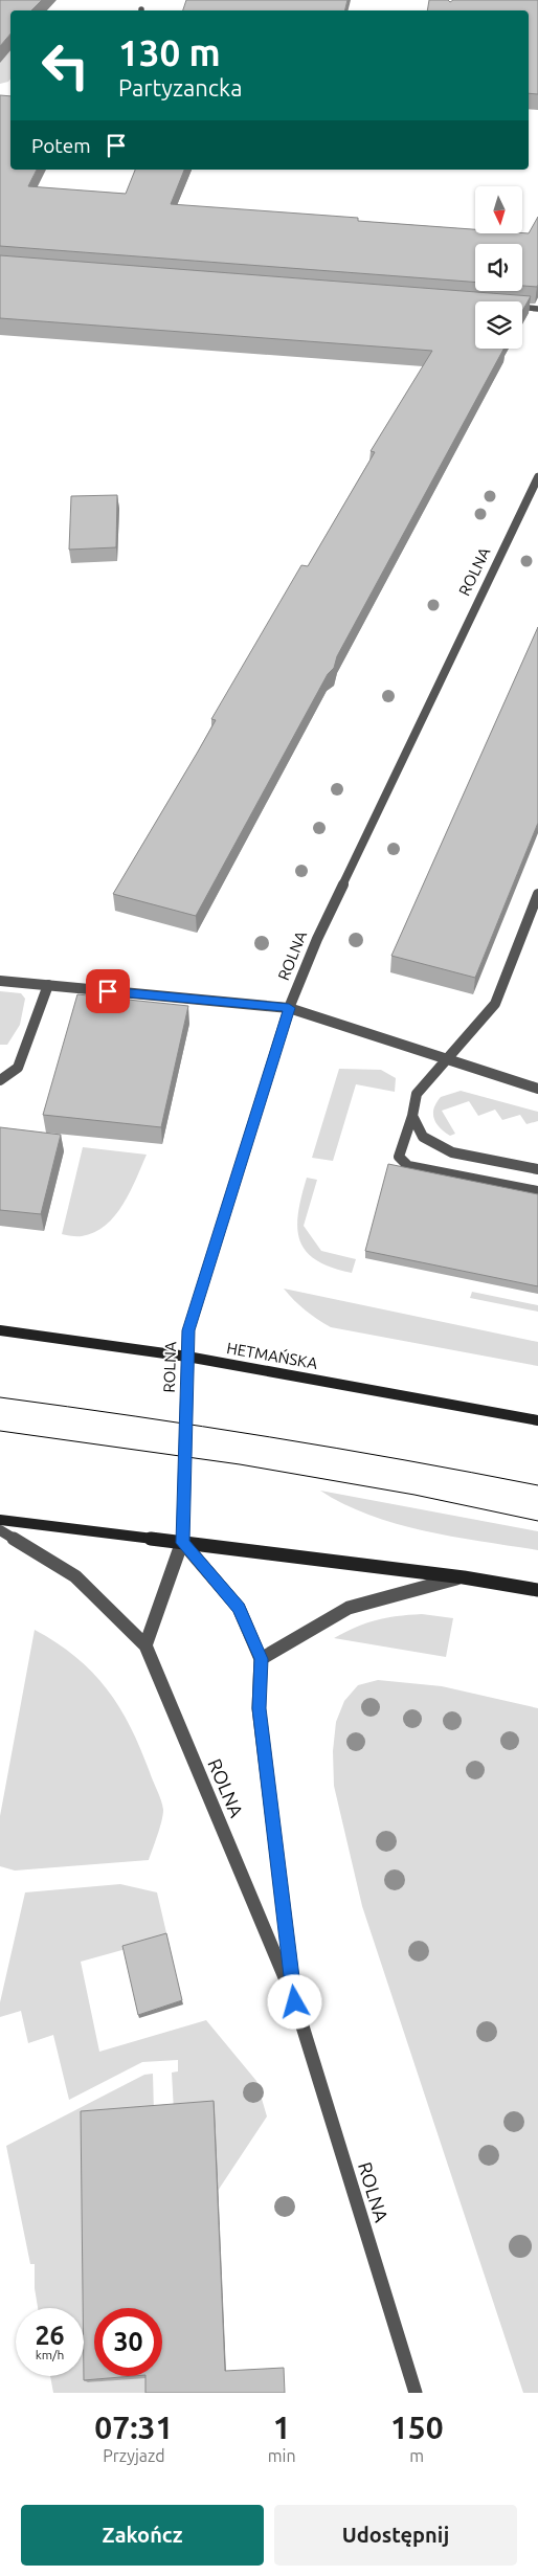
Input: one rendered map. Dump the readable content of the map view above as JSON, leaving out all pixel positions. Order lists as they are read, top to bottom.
{
  "streets": {
    "main road": ["HETMAŃSKA"],
    "street": ["ROLNA"]
  },
  "crossings": [
    ["ROLNA", "HETMAŃSKA"]
  ],
  "north": "bottom",
  "page": {
    "turn": ["130 m", "Partyzancka"],
    "then": "Potem",
    "speed": "26 km/h",
    "limit": "30",
    "eta": [
      "07:31",
      "Przyjazd",
      "1",
      "min",
      "150",
      "m"
    ],
    "buttons": ["Zakończ", "Udostępnij"]
  }
}
